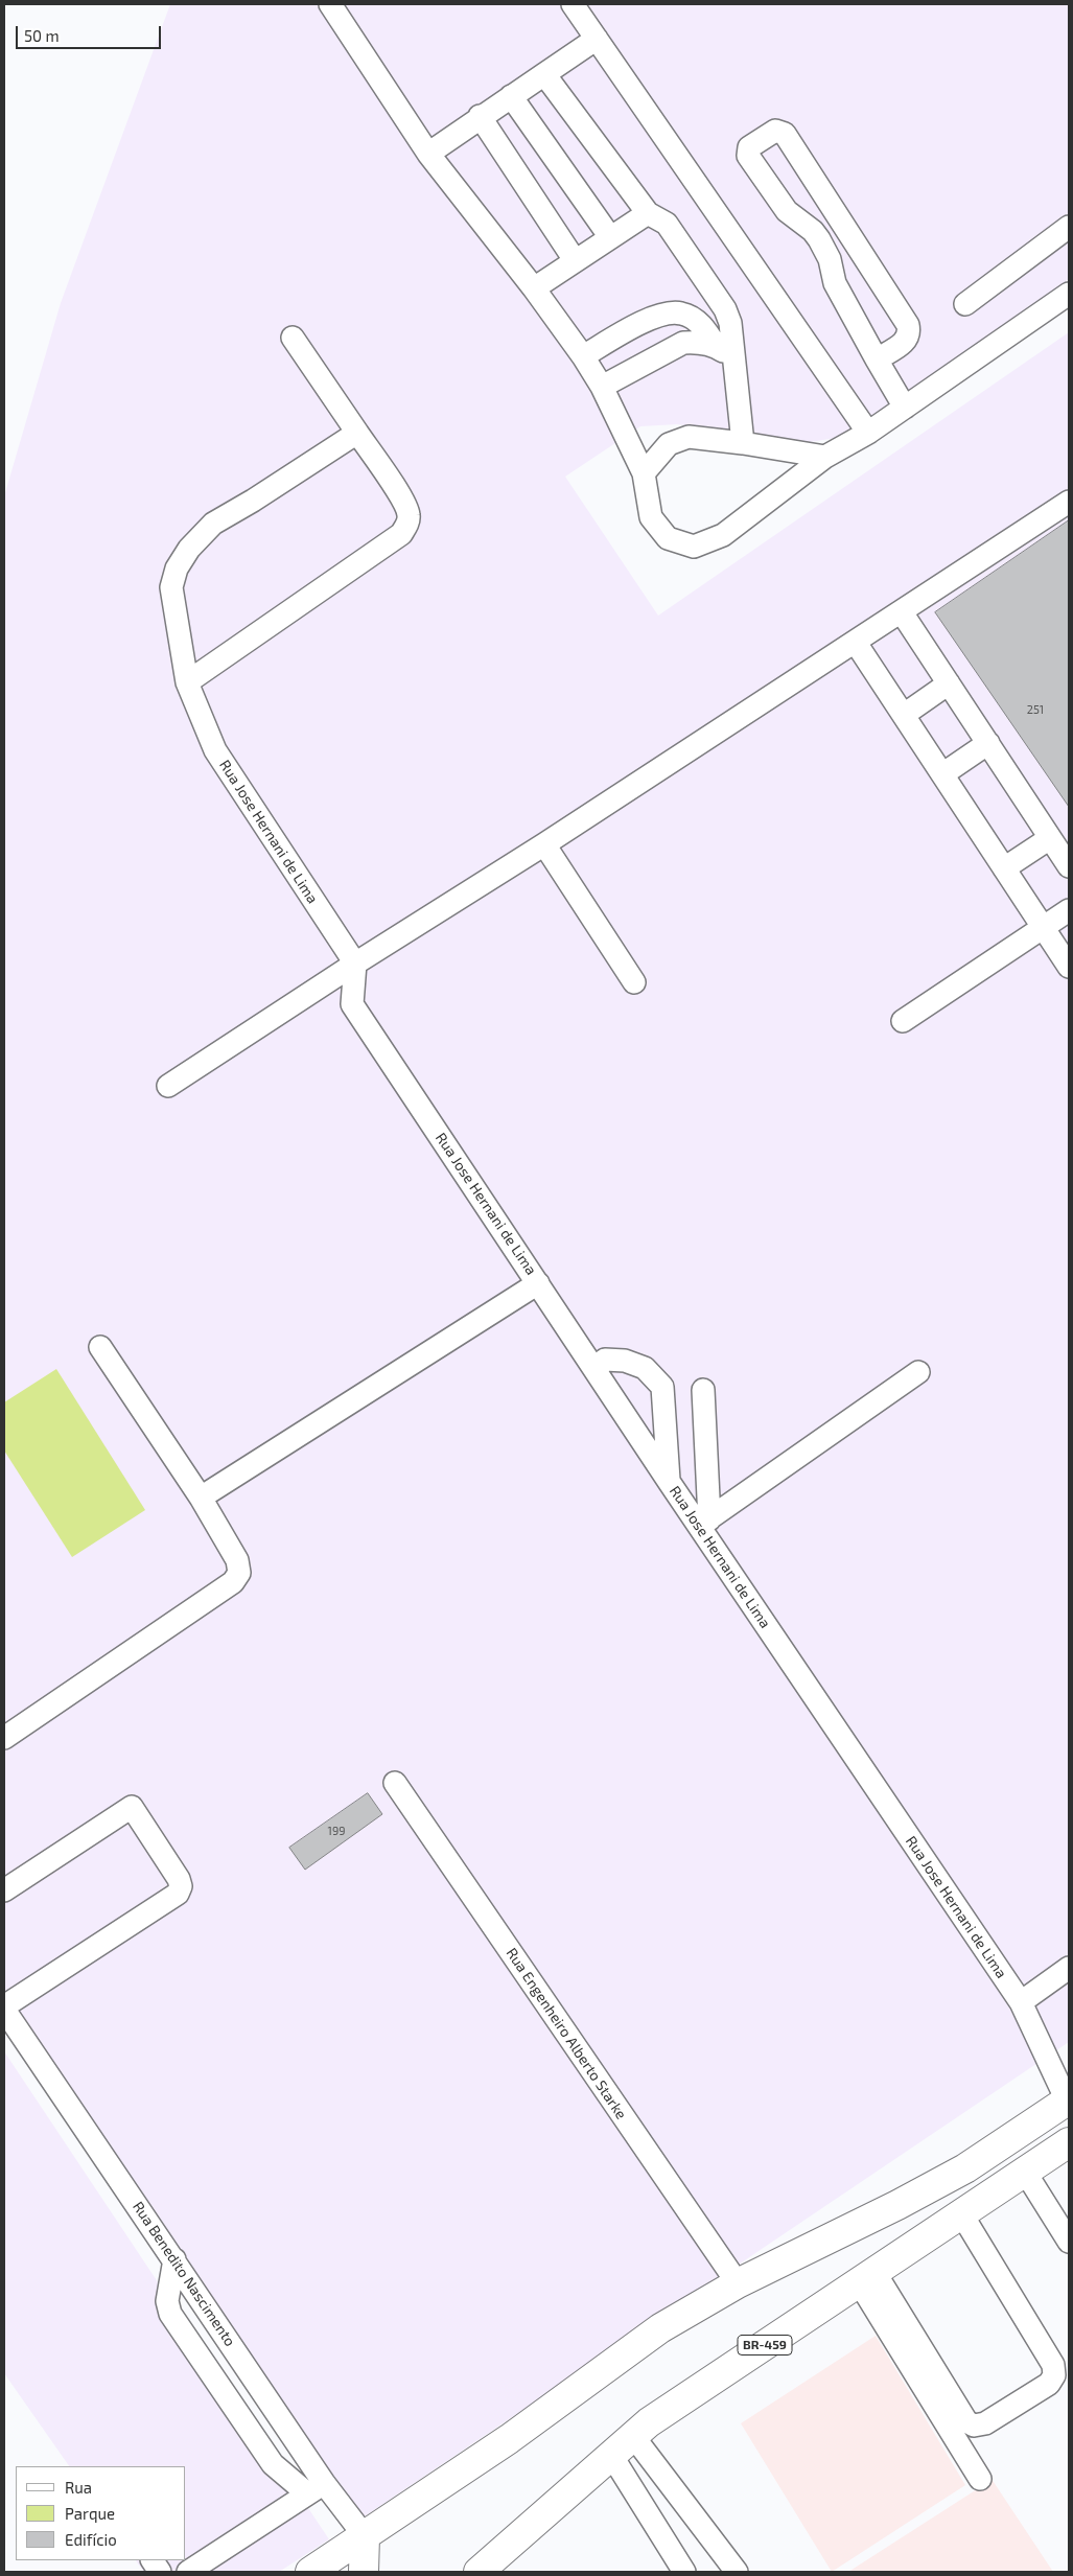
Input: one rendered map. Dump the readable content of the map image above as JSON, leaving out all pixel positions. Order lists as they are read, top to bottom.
{
  "streets": {
    "highway": ["BR-459"],
    "street": ["Rua Jose Hernani de Lima", "Rua Engenheiro Alberto Starke", "Rua Benedito Nascimento"]
  },
  "house_numbers": ["251", "199"],
  "legend": ["Rua", "Parque", "Edifício"],
  "scale_bar": "50 m"
}
